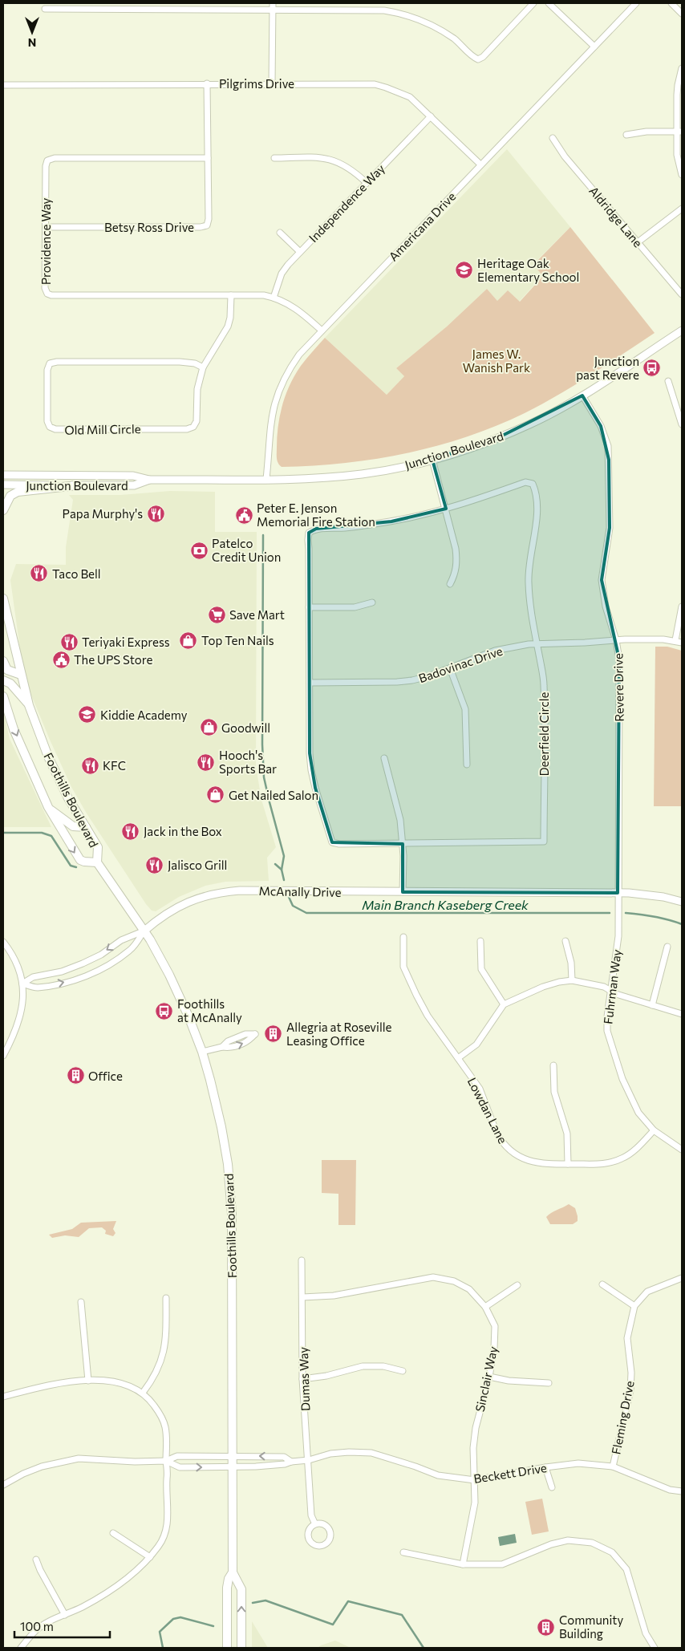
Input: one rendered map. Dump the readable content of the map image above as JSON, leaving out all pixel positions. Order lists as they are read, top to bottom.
{
  "streets": {
    "main road": ["Junction Boulevard", "Foothills Boulevard", "McAnally Drive"],
    "street": [
      "Pilgrims Drive",
      "Independence Way",
      "Aldridge Lane",
      "Americana Drive",
      "Betsy Ross Drive",
      "Providence Way",
      "Old Mill Circle",
      "Badovinac Drive",
      "Revere Drive",
      "Deerfield Circle",
      "Fuhrman Way",
      "Lowdan Lane",
      "Dumas Way",
      "Sinclair Way",
      "Fleming Drive",
      "Beckett Drive"
    ]
  },
  "crossings": [
    ["Pilgrims Drive", "Independence Way"],
    ["Pilgrims Drive", "Americana Drive"],
    ["Pilgrims Drive", "Betsy Ross Drive"],
    ["Independence Way", "Providence Way"],
    ["Americana Drive", "Providence Way"],
    ["Americana Drive", "Junction Boulevard"],
    ["Betsy Ross Drive", "Providence Way"],
    ["Providence Way", "Old Mill Circle"],
    ["Junction Boulevard", "Revere Drive"],
    ["Badovinac Drive", "Revere Drive"],
    ["Badovinac Drive", "Deerfield Circle"],
    ["Revere Drive", "McAnally Drive"],
    ["Revere Drive", "Fuhrman Way"],
    ["Foothills Boulevard", "McAnally Drive"],
    ["Foothills Boulevard", "Beckett Drive"],
    ["McAnally Drive", "Fuhrman Way"],
    ["Fuhrman Way", "Lowdan Lane"],
    ["Dumas Way", "Sinclair Way"],
    ["Dumas Way", "Beckett Drive"],
    ["Sinclair Way", "Beckett Drive"],
    ["Fleming Drive", "Beckett Drive"]
  ],
  "water": ["Main Branch Kaseberg Creek"],
  "parks": ["James W. Wanish Park"],
  "places": {
    "school or university": ["Heritage Oak Elementary School", "Kiddie Academy"],
    "bus stop": ["Junction past Revere", "Foothills at McAnally"],
    "restaurant": [
      "Papa Murphy's",
      "Taco Bell",
      "Teriyaki Express",
      "Hooch's Sports Bar",
      "KFC",
      "Jack in the Box",
      "Jalisco Grill"
    ],
    "public building": ["Peter E. Jenson Memorial Fire Station", "The UPS Store"],
    "bank": ["Patelco Credit Union"],
    "supermarket": ["Save Mart"],
    "shop": ["Top Ten Nails", "Goodwill", "Get Nailed Salon"],
    "building": ["Allegria at Roseville Leasing Office", "Office", "Community Building"]
  },
  "scale_bar": "100 m",
  "north": "bottom"
}
